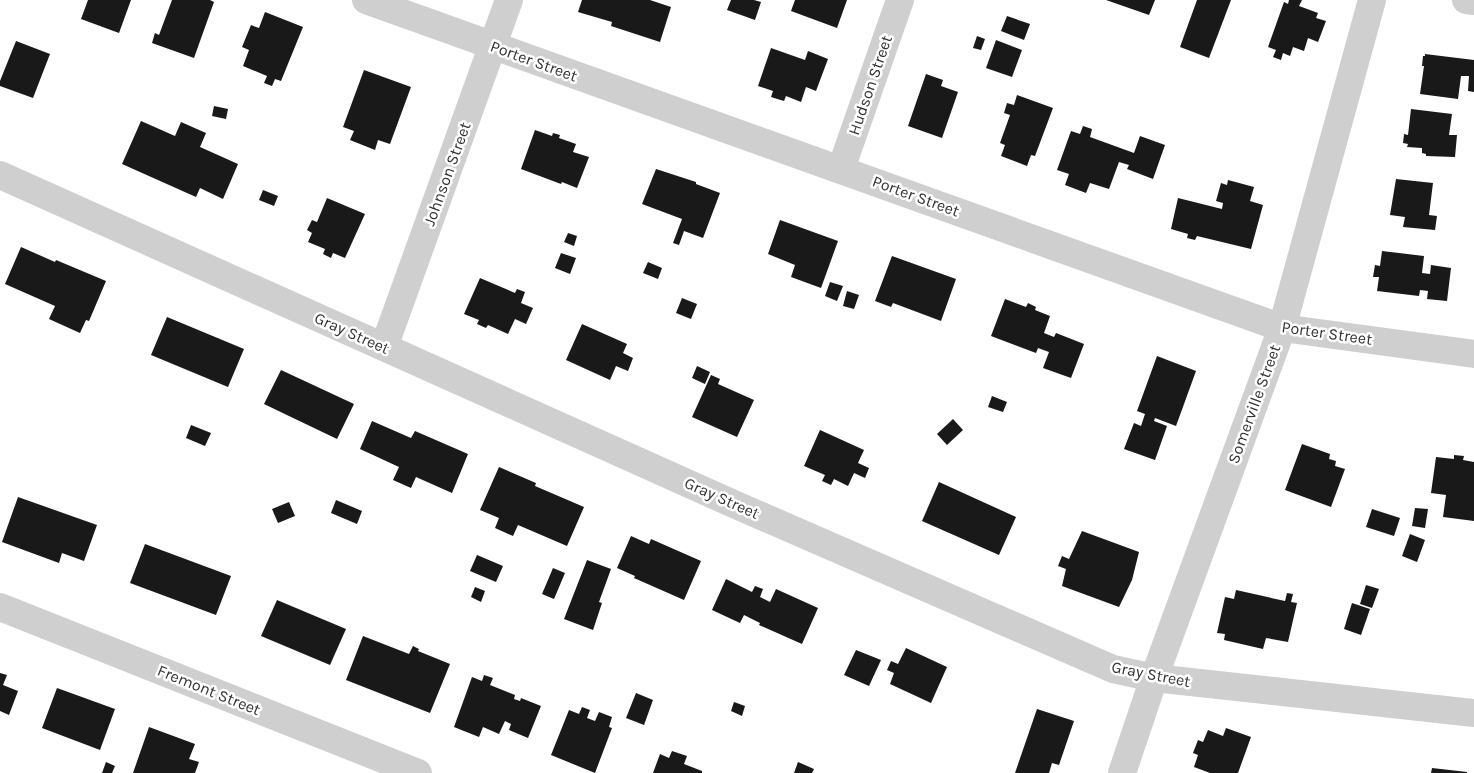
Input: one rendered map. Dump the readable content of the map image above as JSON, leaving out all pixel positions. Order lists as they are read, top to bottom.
{
  "streets": {
    "street": [
      "Porter Street",
      "Hudson Street",
      "Johnson Street",
      "Gray Street",
      "Somerville Street",
      "Fremont Street"
    ]
  },
  "crossings": [
    ["Porter Street", "Hudson Street"],
    ["Porter Street", "Johnson Street"],
    ["Porter Street", "Somerville Street"],
    ["Johnson Street", "Gray Street"],
    ["Gray Street", "Somerville Street"]
  ]
}
